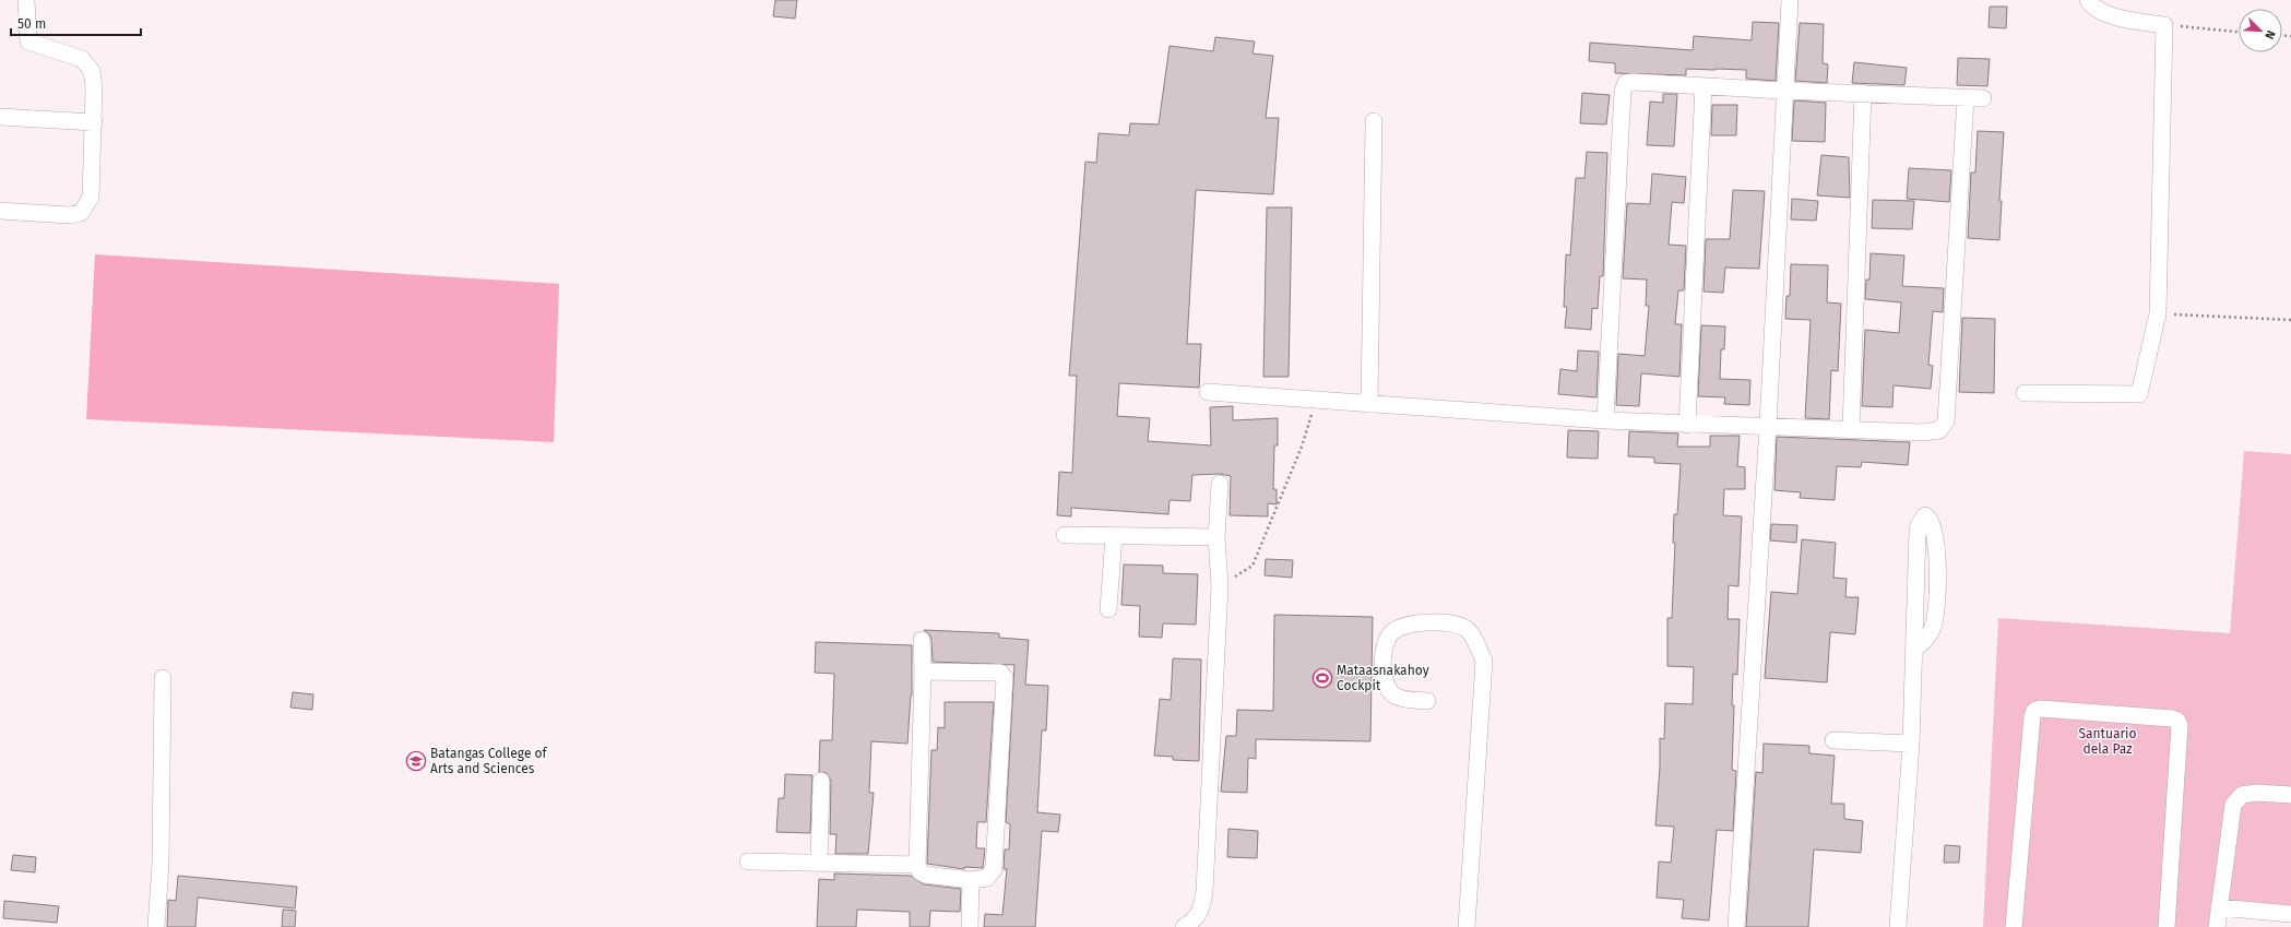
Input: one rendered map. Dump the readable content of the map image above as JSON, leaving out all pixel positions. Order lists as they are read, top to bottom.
{
  "parks": ["Santuario dela Paz"],
  "places": {
    "sports": ["Mataasnakahoy Cockpit"],
    "school or university": ["Batangas College of Arts and Sciences"]
  },
  "scale_bar": "50 m",
  "north": "bottom right"
}
